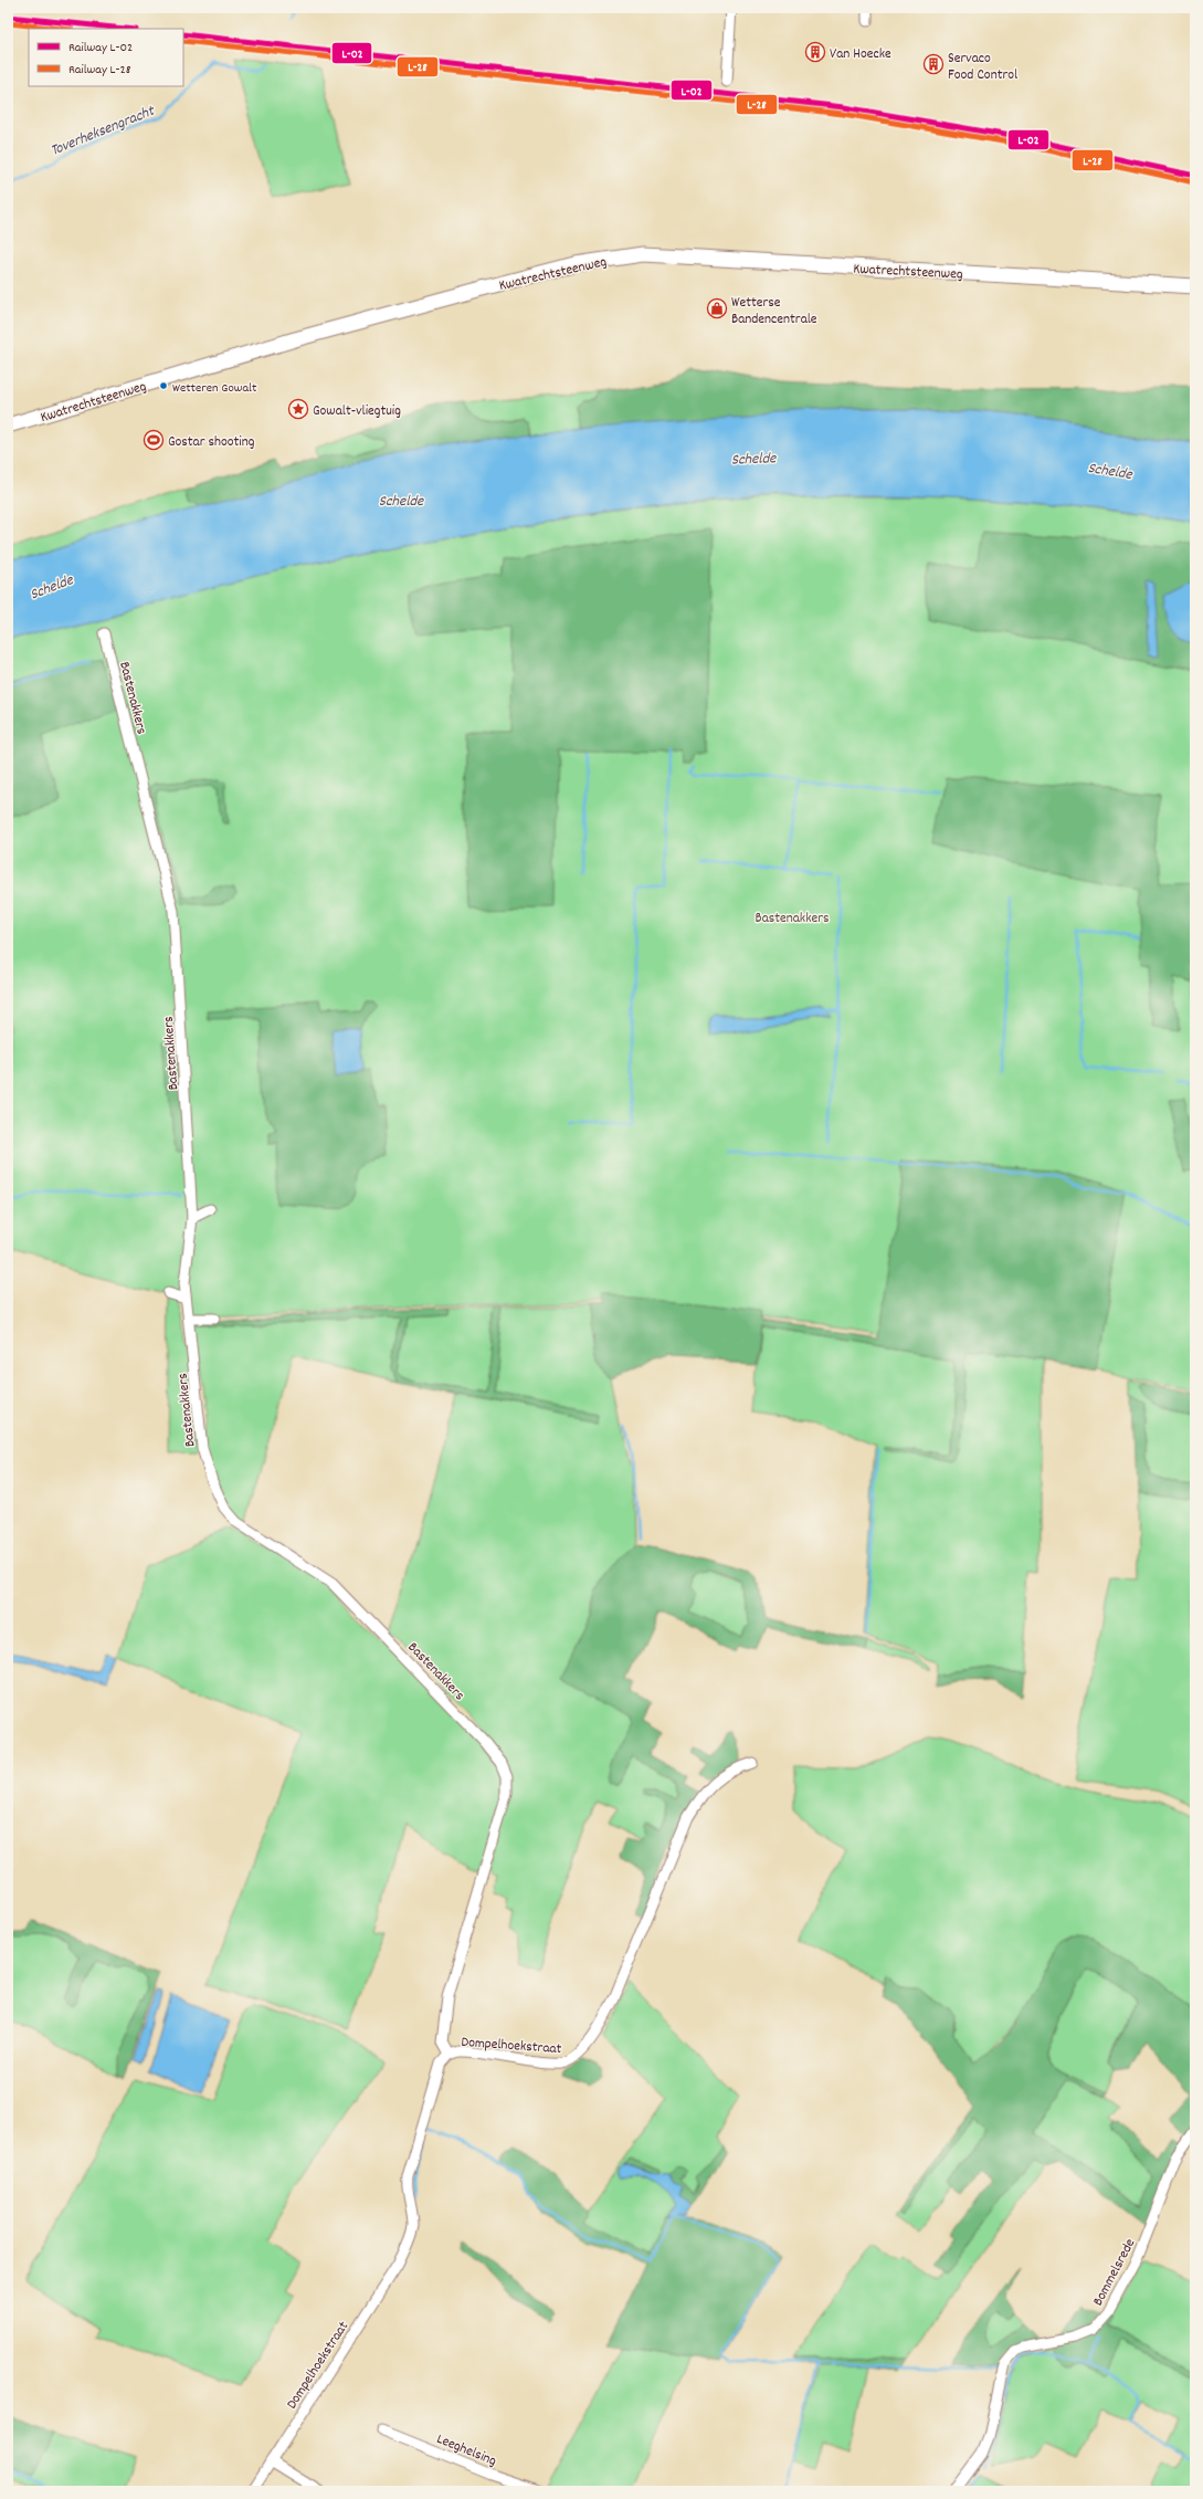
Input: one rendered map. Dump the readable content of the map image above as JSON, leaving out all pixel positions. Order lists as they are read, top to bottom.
{
  "streets": {
    "street": [
      "Kwatrechtsteenweg",
      "Bastenakkers",
      "Dompelhoekstraat",
      "Bommelsrede",
      "Leeghelsing"
    ]
  },
  "crossings": [
    ["Bastenakkers", "Dompelhoekstraat"]
  ],
  "water": ["Toverheksengracht", "Schelde"],
  "parks": ["Bastenakkers"],
  "places": {
    "building": ["Van Hoecke", "Servaco Food Control"],
    "shop": ["Wetterse Bandencentrale"],
    "other": ["Wetteren Gowalt"],
    "place": ["Gowalt-vliegtuig"],
    "sports": ["Gostar shooting"]
  },
  "lines": ["rail line L-02", "rail line L-28"],
  "legend": ["Railway L-02", "Railway L-28"]
}
